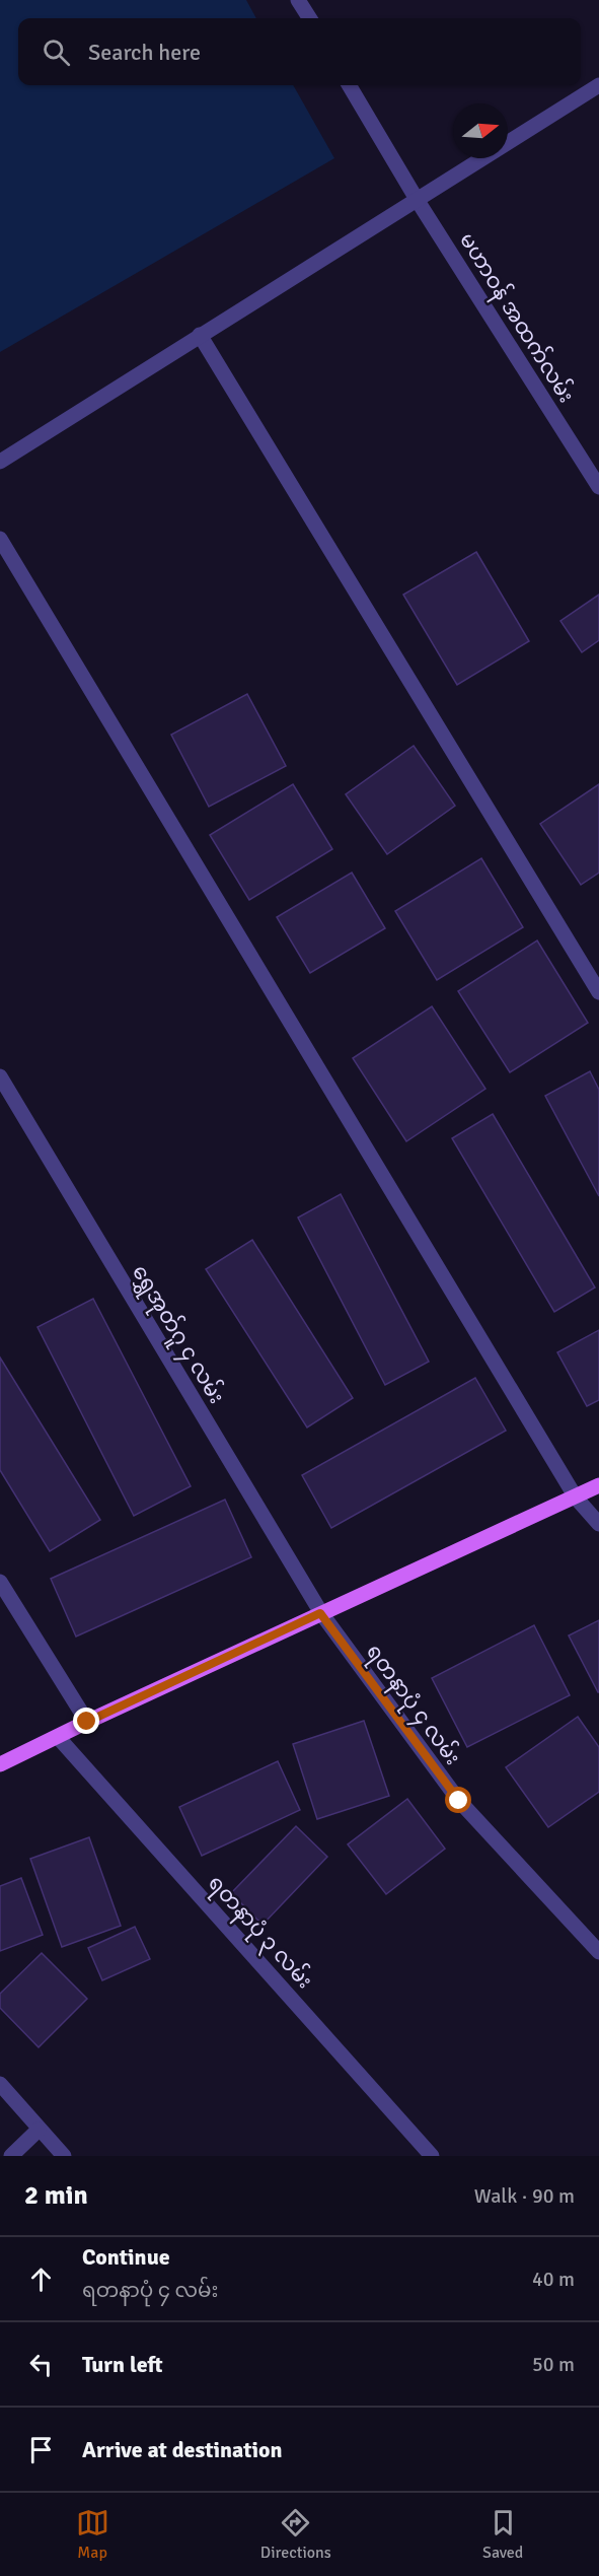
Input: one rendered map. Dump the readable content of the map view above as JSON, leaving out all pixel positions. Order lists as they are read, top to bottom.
{
  "streets": {
    "street": [
      "မဟာဝန် အထက်လမ်း",
      "ရွှေအုတ်ဂူ ၄ လမ်း",
      "ရတနာပုံ ၄ လမ်း",
      "ရတနာပုံ ၃ လမ်း"
    ]
  },
  "crossings": [
    ["ရွှေအုတ်ဂူ ၄ လမ်း", "ရတနာပုံ ၄ လမ်း"]
  ],
  "north": "right",
  "page": {
    "search": "Search here",
    "heading": ["2 min", "Walk · 90 m"],
    "list": [
      ["Continue", "ရတနာပုံ ၄ လမ်း", "40 m"],
      ["Turn left", "50 m"],
      "Arrive at destination"
    ],
    "nav": ["Map", "Directions", "Saved"]
  }
}
